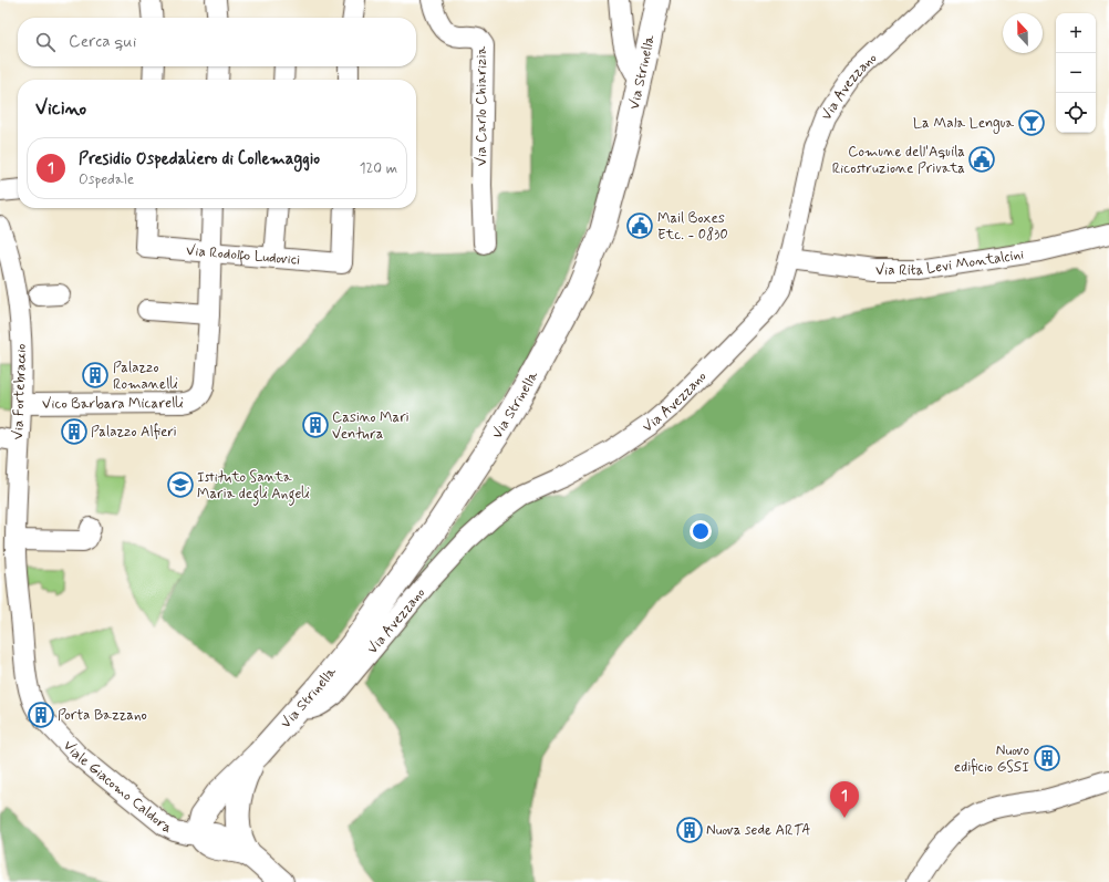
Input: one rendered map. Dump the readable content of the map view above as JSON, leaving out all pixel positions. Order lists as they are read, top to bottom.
{
  "streets": {
    "main road": ["Via Strinella"],
    "street": [
      "Via Avezzano",
      "Via Carlo Chiarizia",
      "Via Rodolfo Ludovici",
      "Via Rita Levi Montalcini",
      "Via Fortebraccio",
      "Vico Barbara Micarelli",
      "Viale Giacomo Caldora"
    ]
  },
  "crossings": [
    ["Via Strinella", "Via Avezzano"],
    ["Via Strinella", "Viale Giacomo Caldora"],
    ["Via Avezzano", "Via Rita Levi Montalcini"],
    ["Via Fortebraccio", "Vico Barbara Micarelli"],
    ["Via Fortebraccio", "Viale Giacomo Caldora"]
  ],
  "places": {
    "bar": ["La Mala Lengua"],
    "public building": ["Comune dell'Aquila Ricostruzione Privata", "Mail Boxes Etc. - 0830"],
    "building": [
      "Palazzo Romanelli",
      "Casino Mari Ventura",
      "Palazzo Alfieri",
      "Porta Bazzano",
      "Nuovo edificio GSSI",
      "Nuova sede ARTA"
    ],
    "school or university": ["Istituto Santa Maria degli Angeli"]
  },
  "north": "top",
  "page": {
    "map_buttons": ["+", "−"],
    "search": "Cerca qui",
    "heading": "Vicino",
    "list": [
      {
        "mark": "1",
        "name": "Presidio Ospedaliero di Collemaggio",
        "note": "Ospedale",
        "value": "120 m"
      }
    ],
    "pins": "1"
  }
}
